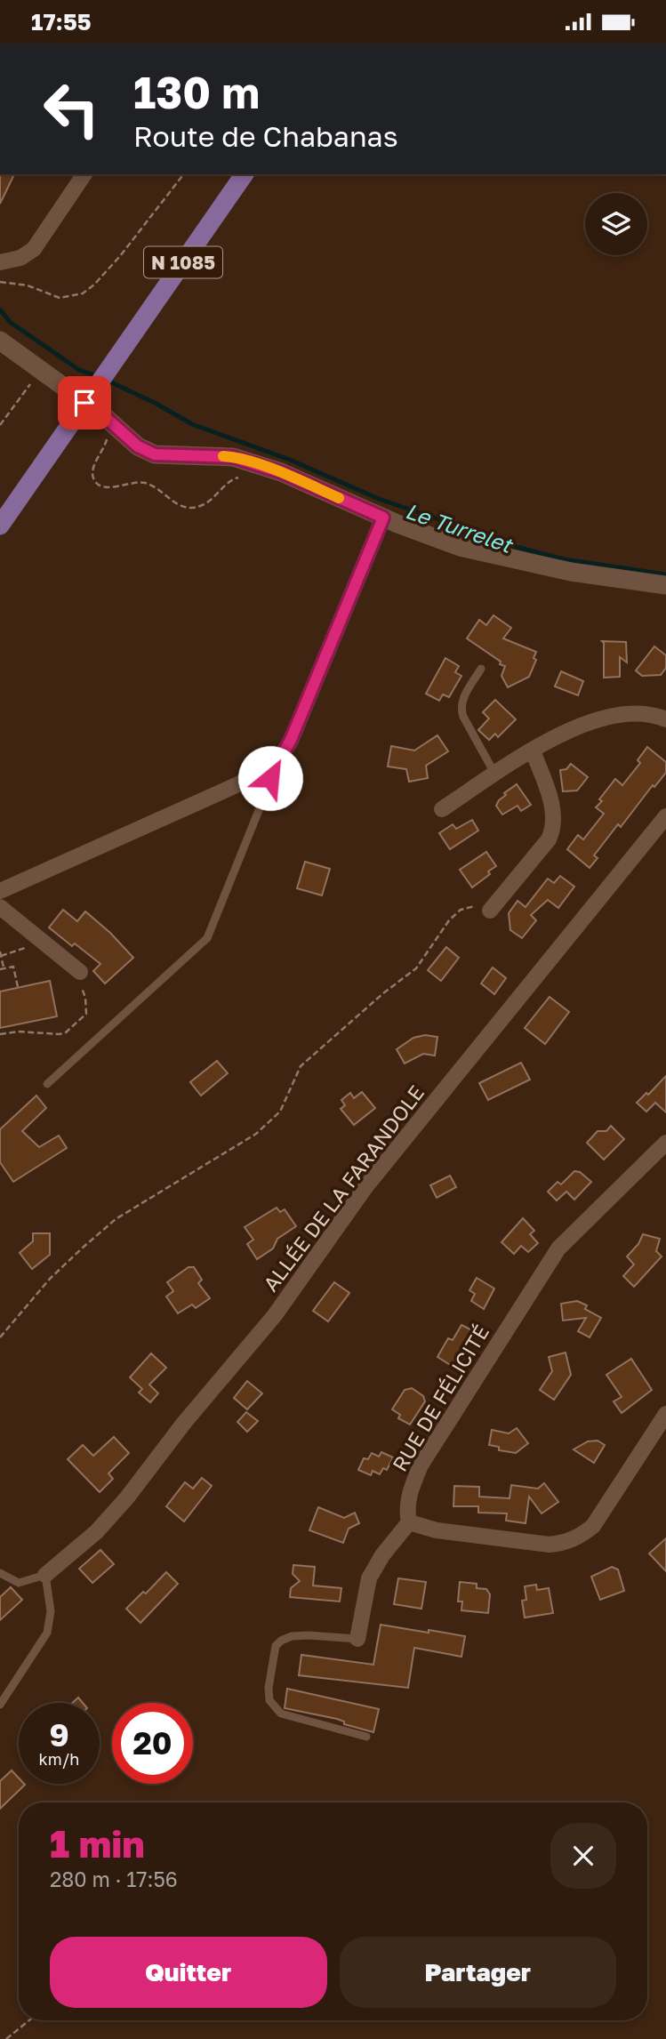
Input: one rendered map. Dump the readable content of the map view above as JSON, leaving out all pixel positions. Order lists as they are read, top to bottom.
{
  "streets": {
    "main road": ["N 1085"],
    "street": ["ALLÉE DE LA FARANDOLE", "RUE DE FÉLICITÉ"]
  },
  "water": ["Le Turrelet"],
  "page": {
    "status": "17:55",
    "turn": ["130 m", "Route de Chabanas"],
    "speed": "9 km/h",
    "limit": "20",
    "heading": ["1 min", "280 m · 17:56"],
    "buttons": ["Quitter", "Partager"]
  }
}
